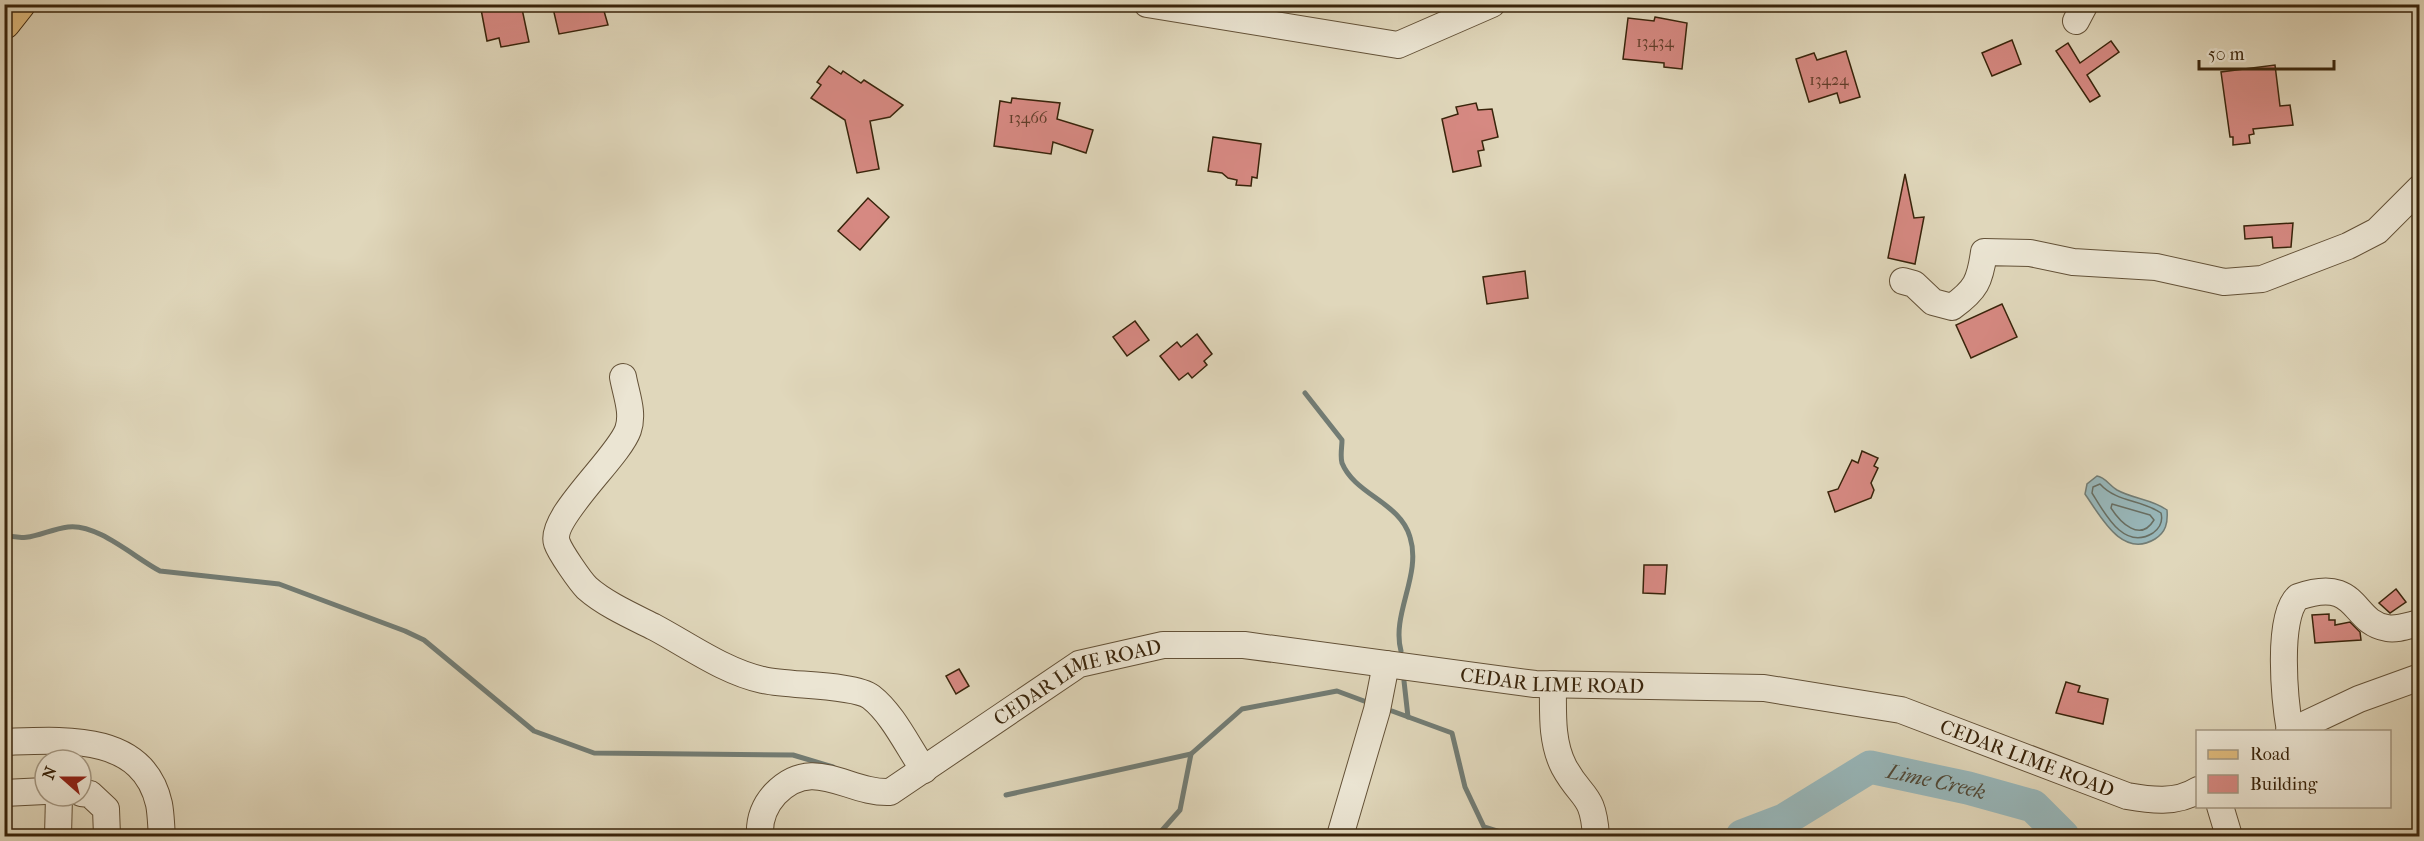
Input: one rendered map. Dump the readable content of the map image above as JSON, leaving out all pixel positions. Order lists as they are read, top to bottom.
{
  "streets": {
    "street": ["CEDAR LIME ROAD"]
  },
  "water": ["Lime Creek"],
  "house_numbers": ["13434", "13424", "13466"],
  "legend": ["Road", "Building"],
  "scale_bar": "50 m",
  "north": "left"
}
